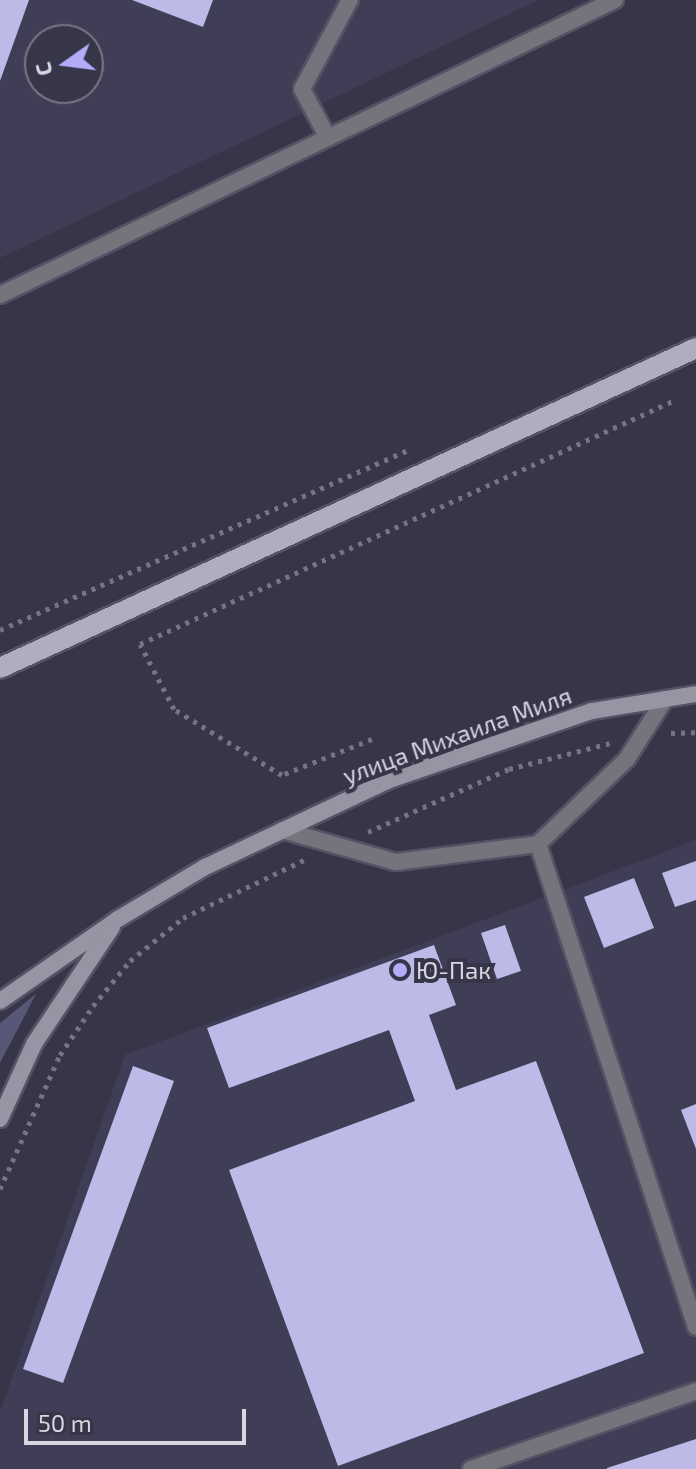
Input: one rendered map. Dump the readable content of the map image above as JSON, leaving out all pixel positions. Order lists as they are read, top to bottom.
{
  "streets": {
    "main road": ["улица Михаила Миля"]
  },
  "places": ["Ю-Пак"],
  "scale_bar": "50 m",
  "north": "left"
}
